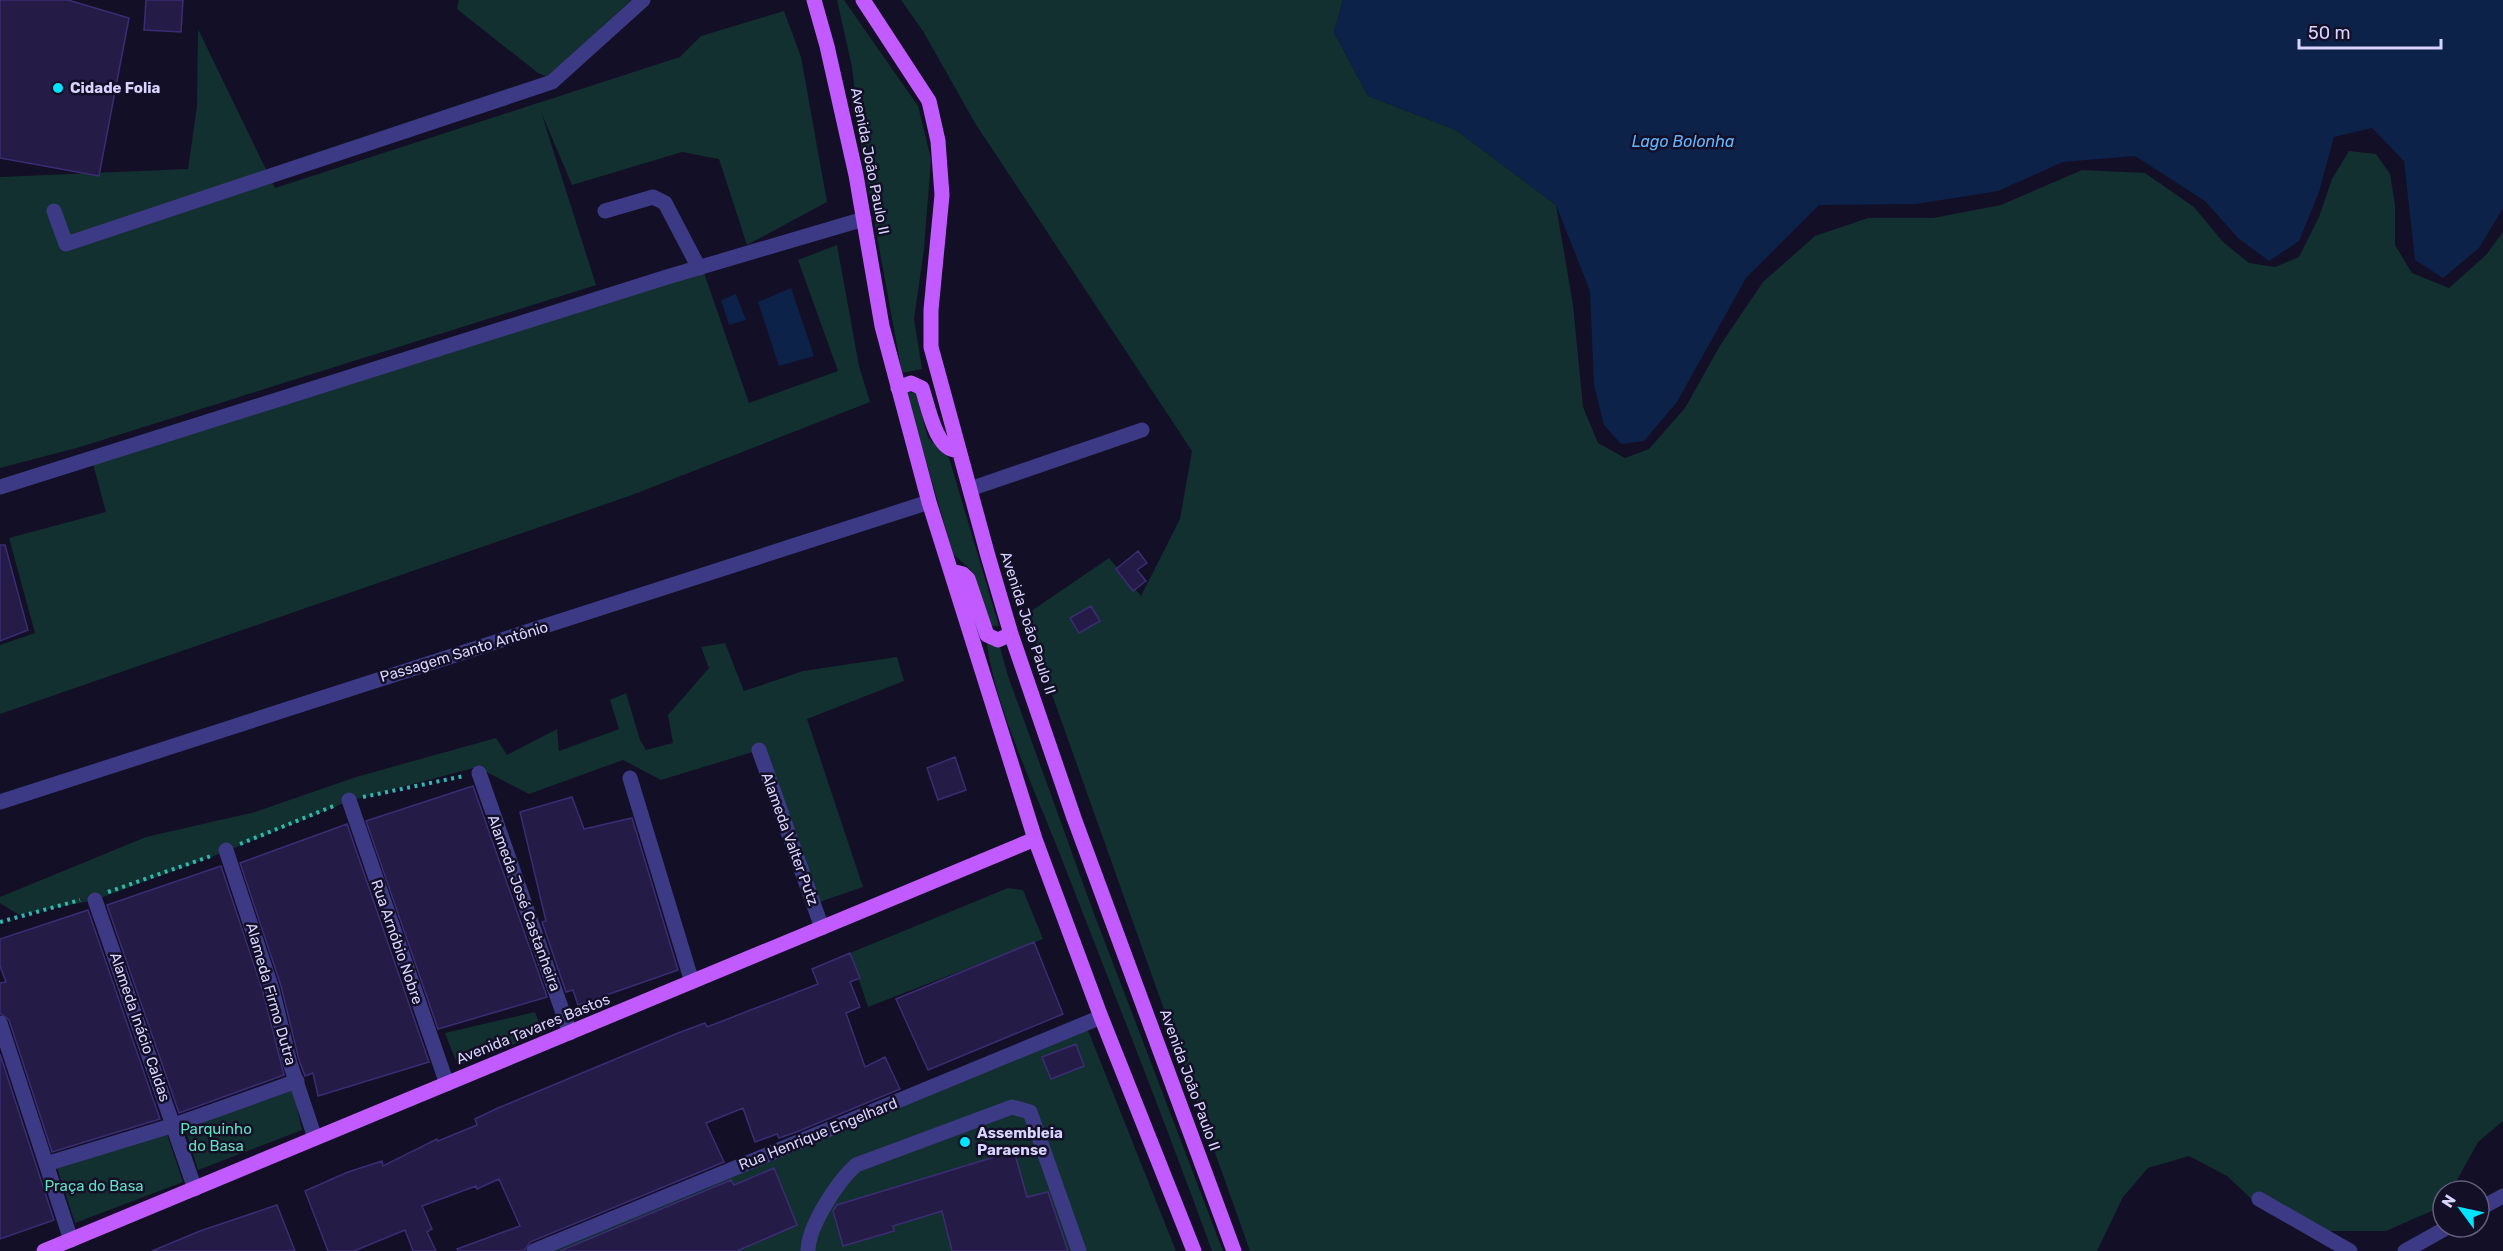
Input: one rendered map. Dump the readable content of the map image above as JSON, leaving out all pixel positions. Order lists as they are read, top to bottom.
{
  "streets": {
    "main road": ["Avenida João Paulo II", "Avenida Tavares Bastos"],
    "street": [
      "Passagem Santo Antônio",
      "Alameda Valter Putz",
      "Alameda José Castanheira",
      "Rua Arnóbio Nobre",
      "Alameda Firmo Dutra",
      "Alameda Inácio Caldas",
      "Rua Henrique Engelhard"
    ]
  },
  "crossings": [
    ["Avenida João Paulo II", "Passagem Santo Antônio"],
    ["Avenida João Paulo II", "Avenida Tavares Bastos"],
    ["Avenida João Paulo II", "Rua Henrique Engelhard"],
    ["Alameda Valter Putz", "Avenida Tavares Bastos"],
    ["Alameda José Castanheira", "Avenida Tavares Bastos"],
    ["Rua Arnóbio Nobre", "Avenida Tavares Bastos"],
    ["Alameda Firmo Dutra", "Avenida Tavares Bastos"],
    ["Alameda Inácio Caldas", "Avenida Tavares Bastos"]
  ],
  "water": ["Lago Bolonha"],
  "parks": ["Parquinho do Basa", "Praça do Basa"],
  "places": ["Cidade Folia", "Assembleia Paraense"],
  "scale_bar": "50 m",
  "north": "top left"
}
